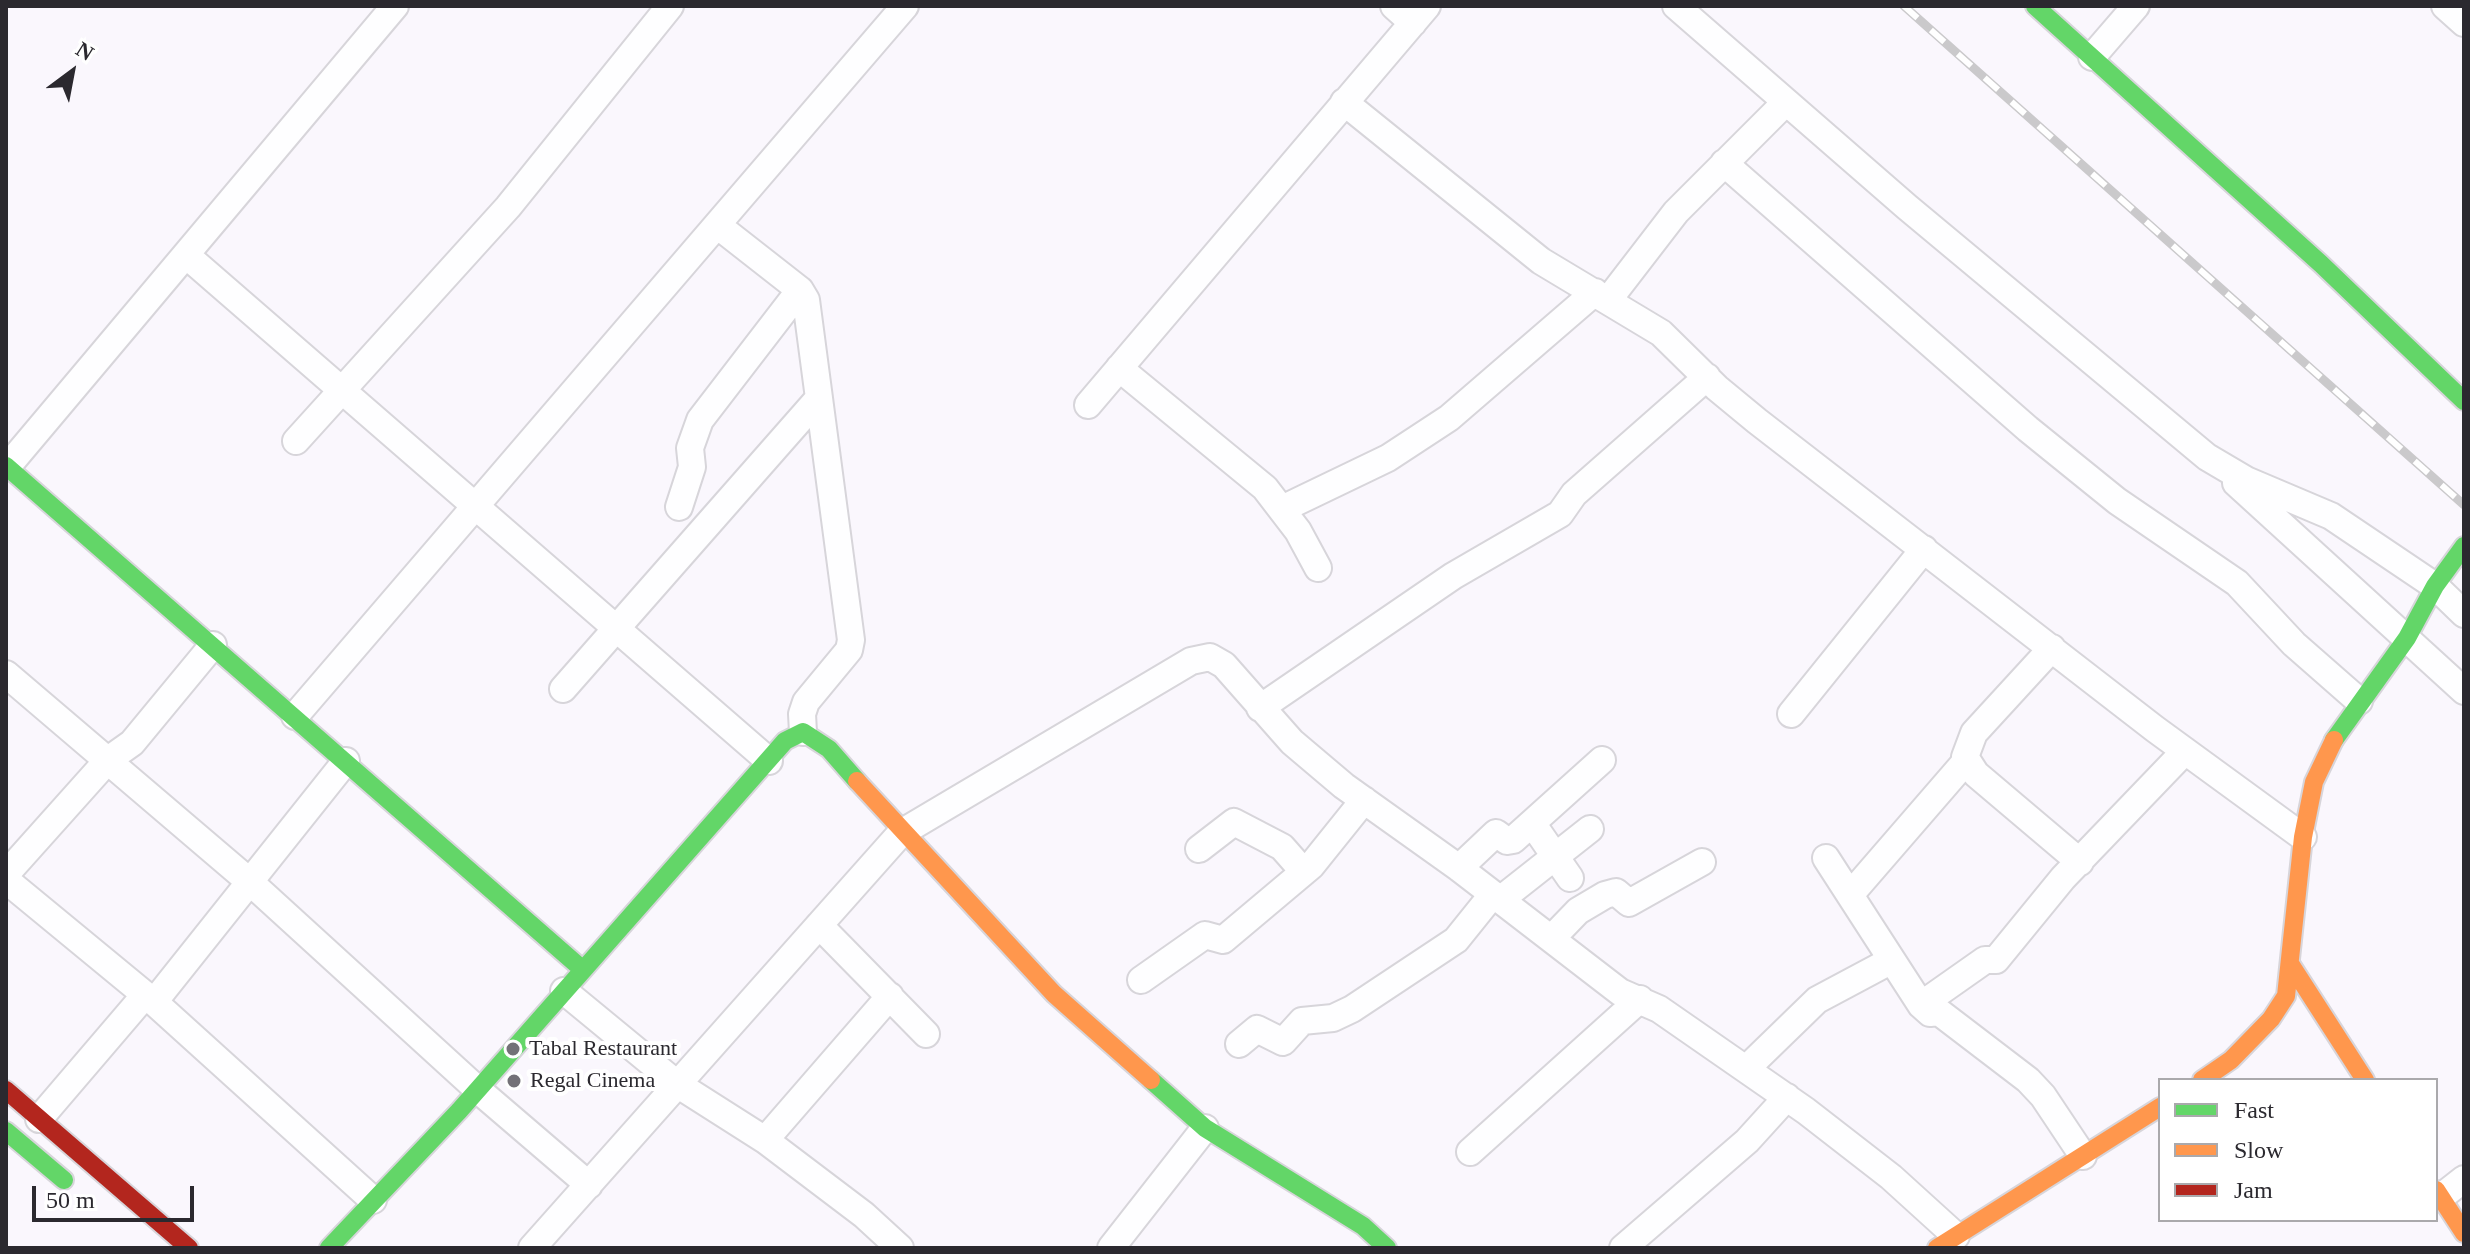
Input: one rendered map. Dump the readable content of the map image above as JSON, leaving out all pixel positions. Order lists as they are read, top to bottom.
{
  "places": ["Tabal Restaurant", "Regal Cinema"],
  "legend": ["Fast", "Slow", "Jam"],
  "scale_bar": "50 m",
  "north": "top right"
}
